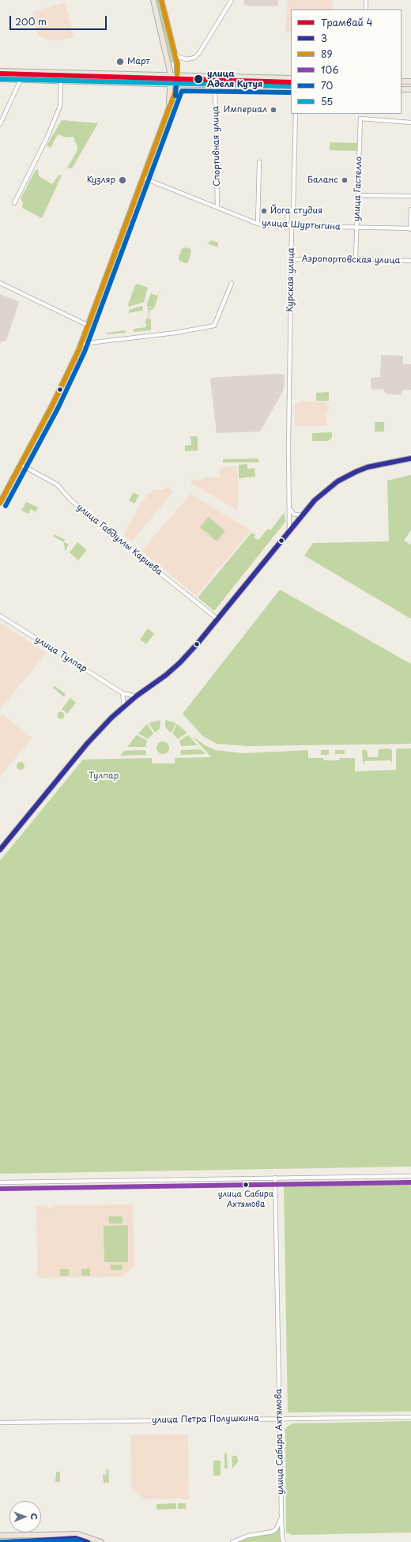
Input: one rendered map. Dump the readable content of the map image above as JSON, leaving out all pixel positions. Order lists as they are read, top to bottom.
{
  "streets": {
    "street": [
      "Спортивная улица",
      "улица Гастелло",
      "улица Шуртыгина",
      "Аэропортовская улица",
      "Курская улица",
      "улица Габдуллы Кариева",
      "улица Тулпар",
      "улица Петра Полушкина",
      "улица Сабира Ахтямова"
    ]
  },
  "crossings": [
    ["Спортивная улица", "улица Шуртыгина"],
    ["улица Гастелло", "улица Шуртыгина"],
    ["улица Гастелло", "Аэропортовская улица"],
    ["улица Шуртыгина", "Курская улица"],
    ["Аэропортовская улица", "Курская улица"],
    ["улица Петра Полушкина", "улица Сабира Ахтямова"]
  ],
  "parks": ["Тулпар"],
  "places": [
    "Март",
    "улица Аделя Кутуя",
    "Империал",
    "Кузляр",
    "Баланс",
    "Йога студия",
    "улица Сабира Ахтямова"
  ],
  "lines": [
    "transit line 89",
    "tram line 4",
    "transit line 55",
    "transit line 70",
    "transit line 3",
    "transit line 106"
  ],
  "legend": [
    "Трамвай 4",
    "3",
    "89",
    "106",
    "70",
    "55"
  ],
  "scale_bar": "200 m",
  "north": "right"
}
